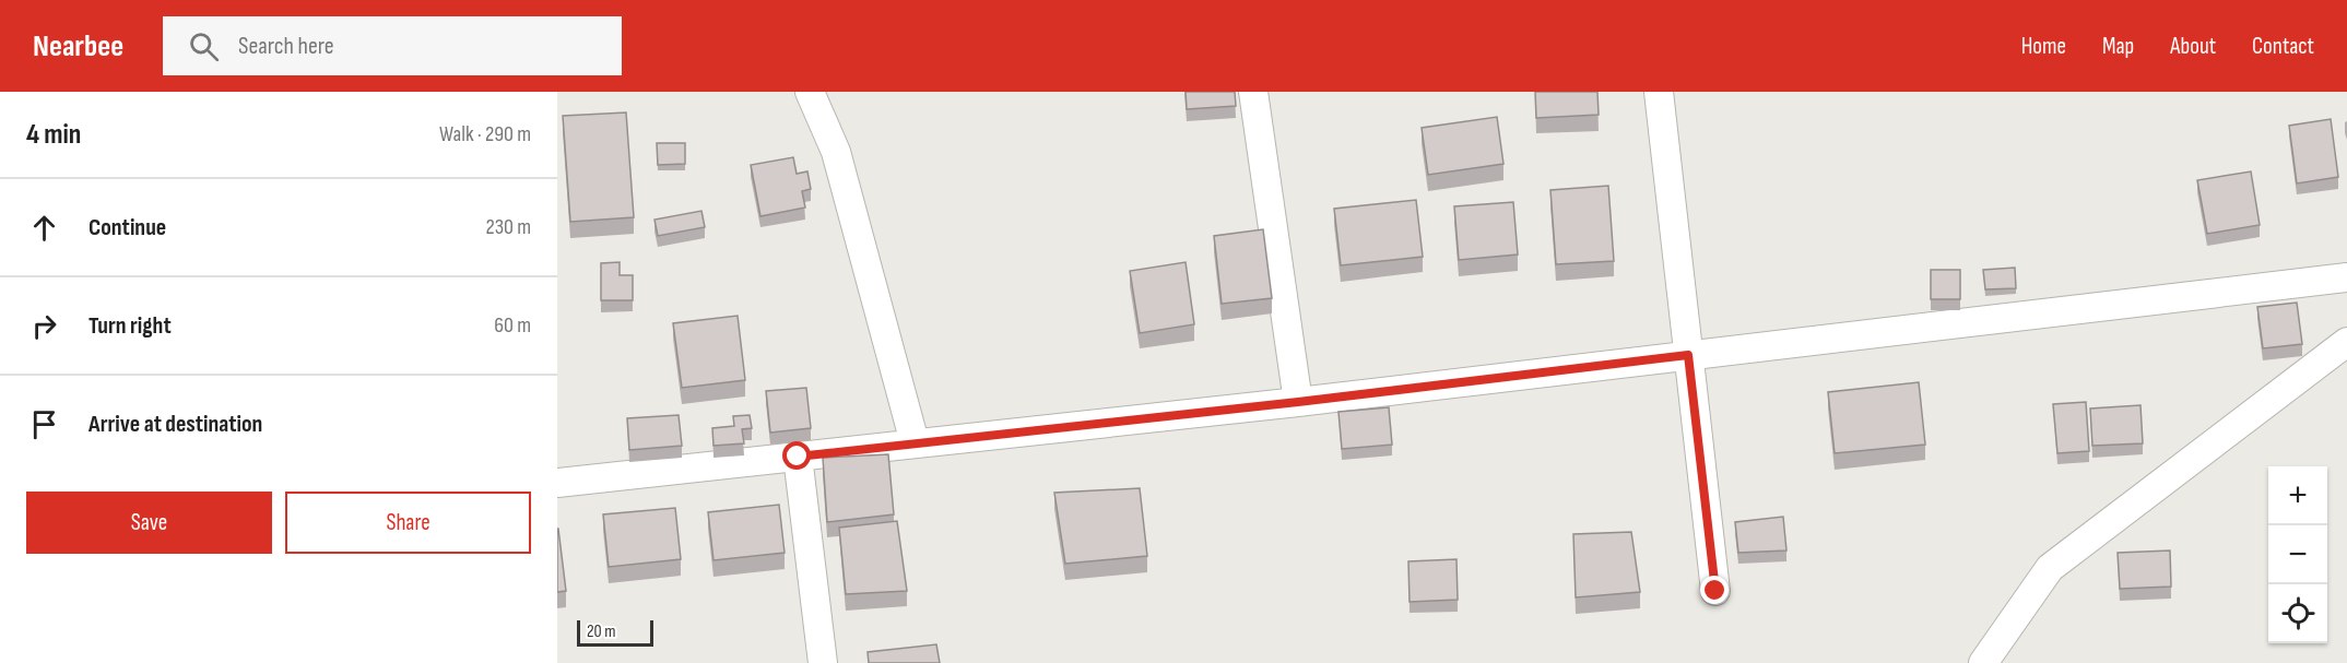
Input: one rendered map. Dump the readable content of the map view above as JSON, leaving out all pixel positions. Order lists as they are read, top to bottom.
{
  "scale_bar": "20 m",
  "page": {
    "header": "Nearbee",
    "search": "Search here",
    "nav": [
      "Home",
      "Map",
      "About",
      "Contact"
    ],
    "heading": ["4 min", "Walk · 290 m"],
    "list": [
      ["Continue", "230 m"],
      ["Turn right", "60 m"],
      "Arrive at destination"
    ],
    "map_buttons": ["+", "−"],
    "buttons": ["Save", "Share"],
    "scale": "20 m"
  }
}
